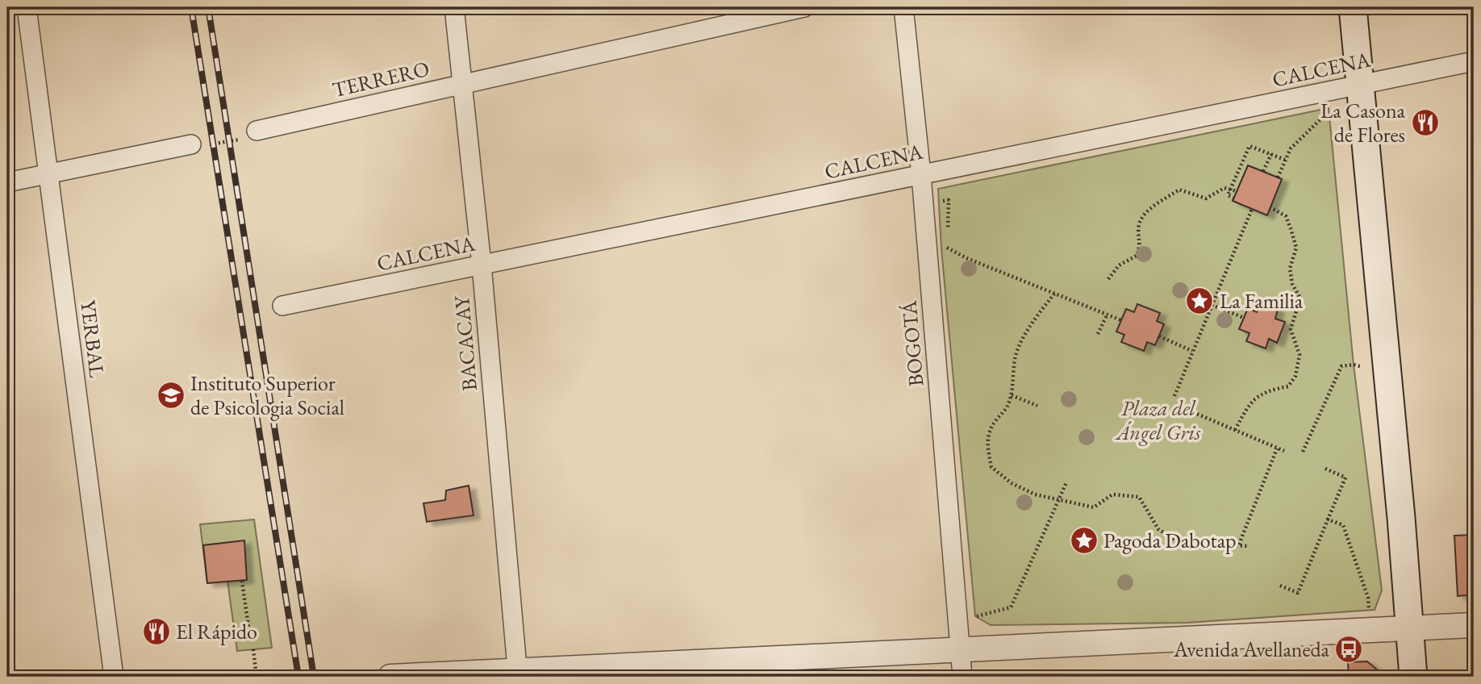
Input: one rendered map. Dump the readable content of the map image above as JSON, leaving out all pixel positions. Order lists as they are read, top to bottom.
{
  "streets": {
    "street": [
      "CALCENA",
      "TERRERO",
      "YERBAL",
      "BACACAY",
      "BOGOTÁ"
    ]
  },
  "crossings": [
    ["CALCENA", "BACACAY"],
    ["CALCENA", "BOGOTÁ"],
    ["TERRERO", "BACACAY"]
  ],
  "parks": ["Plaza del Ángel Gris"],
  "places": {
    "restaurant": ["La Casona de Flores", "El Rápido"],
    "place": ["La Familia", "Pagoda Dabotap"],
    "school or university": ["Instituto Superior de Psicologia Social"],
    "bus stop": ["Avenida Avellaneda"]
  }
}
